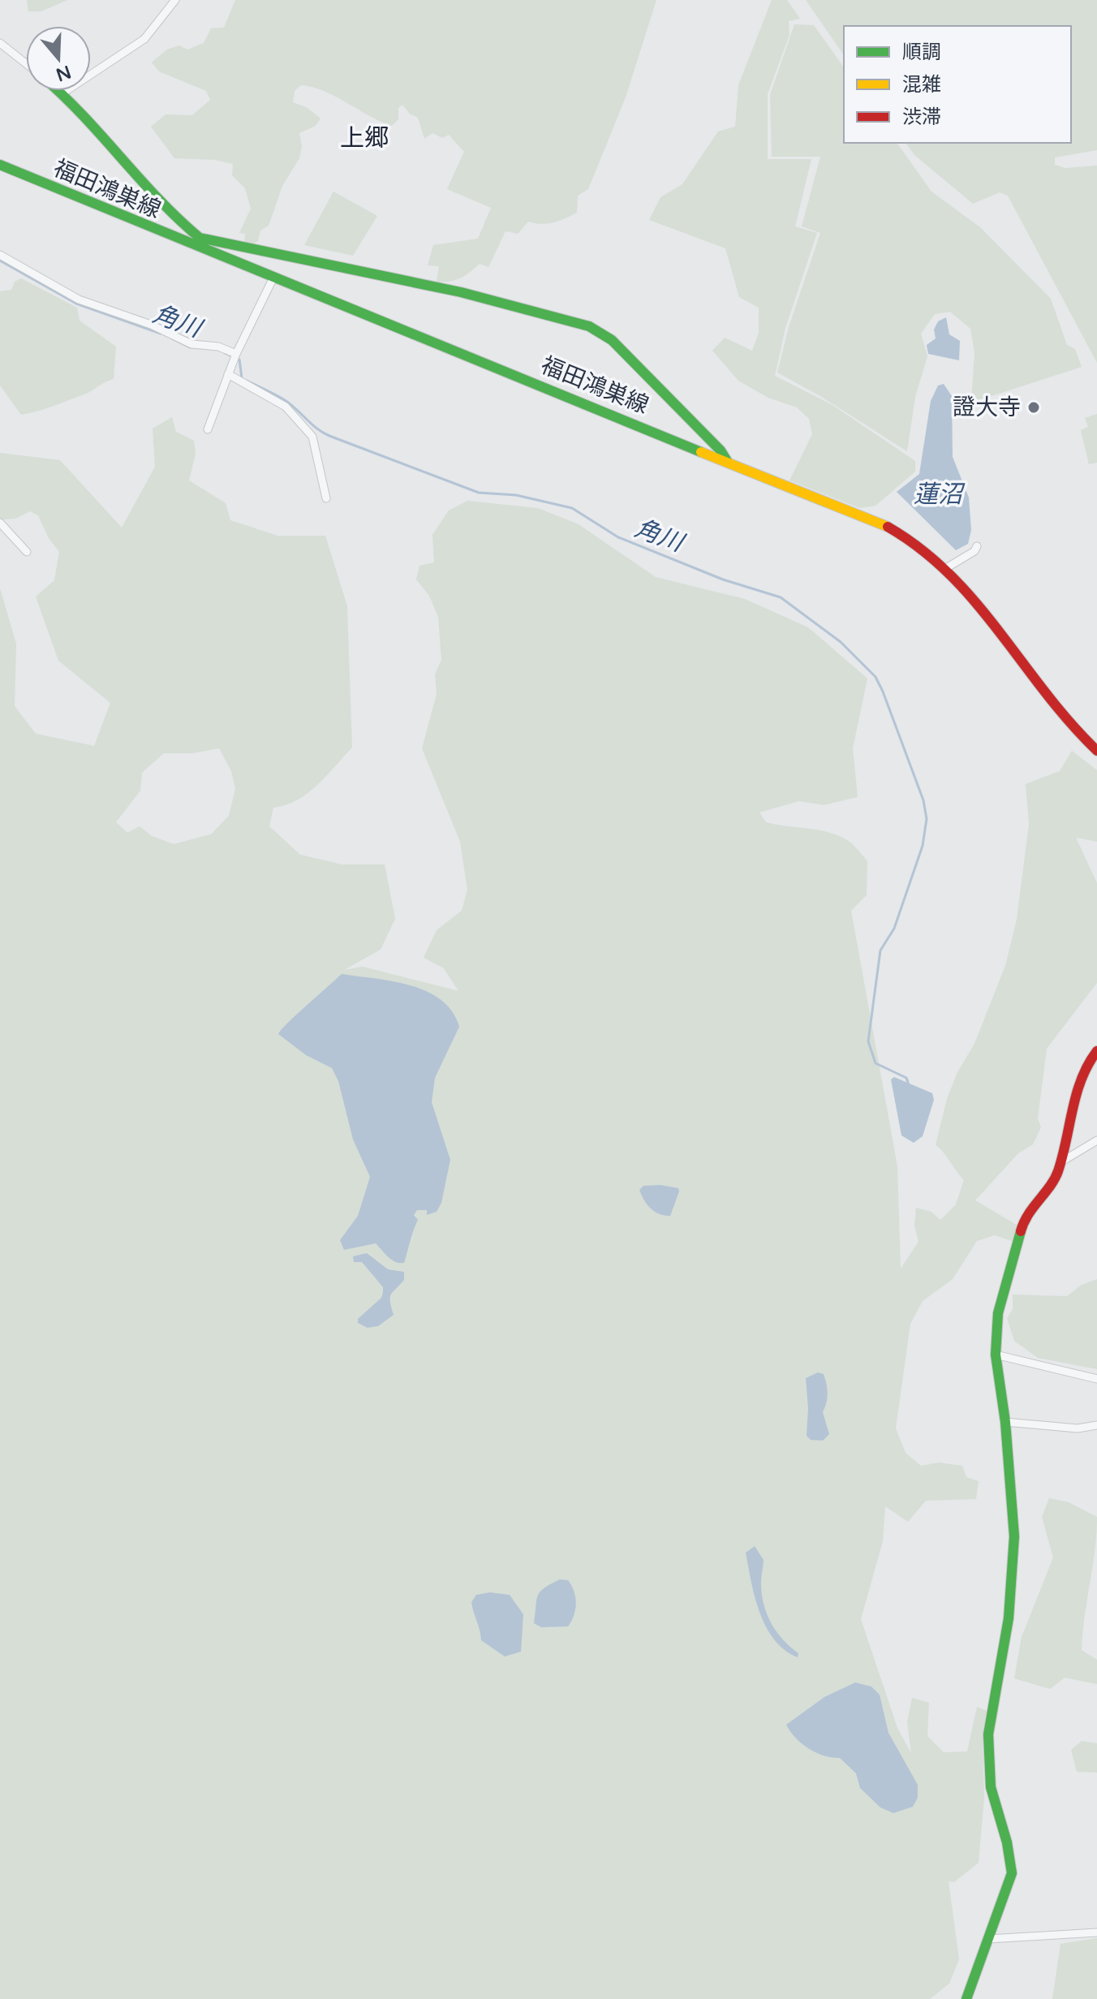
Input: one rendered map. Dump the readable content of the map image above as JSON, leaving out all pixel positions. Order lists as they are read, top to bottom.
{
  "streets": {
    "street": ["福田鴻巣線"]
  },
  "districts": ["上郷"],
  "water": ["角川", "蓮沼"],
  "places": ["證大寺"],
  "legend": ["順調", "混雑", "渋滞"],
  "north": "bottom"
}
